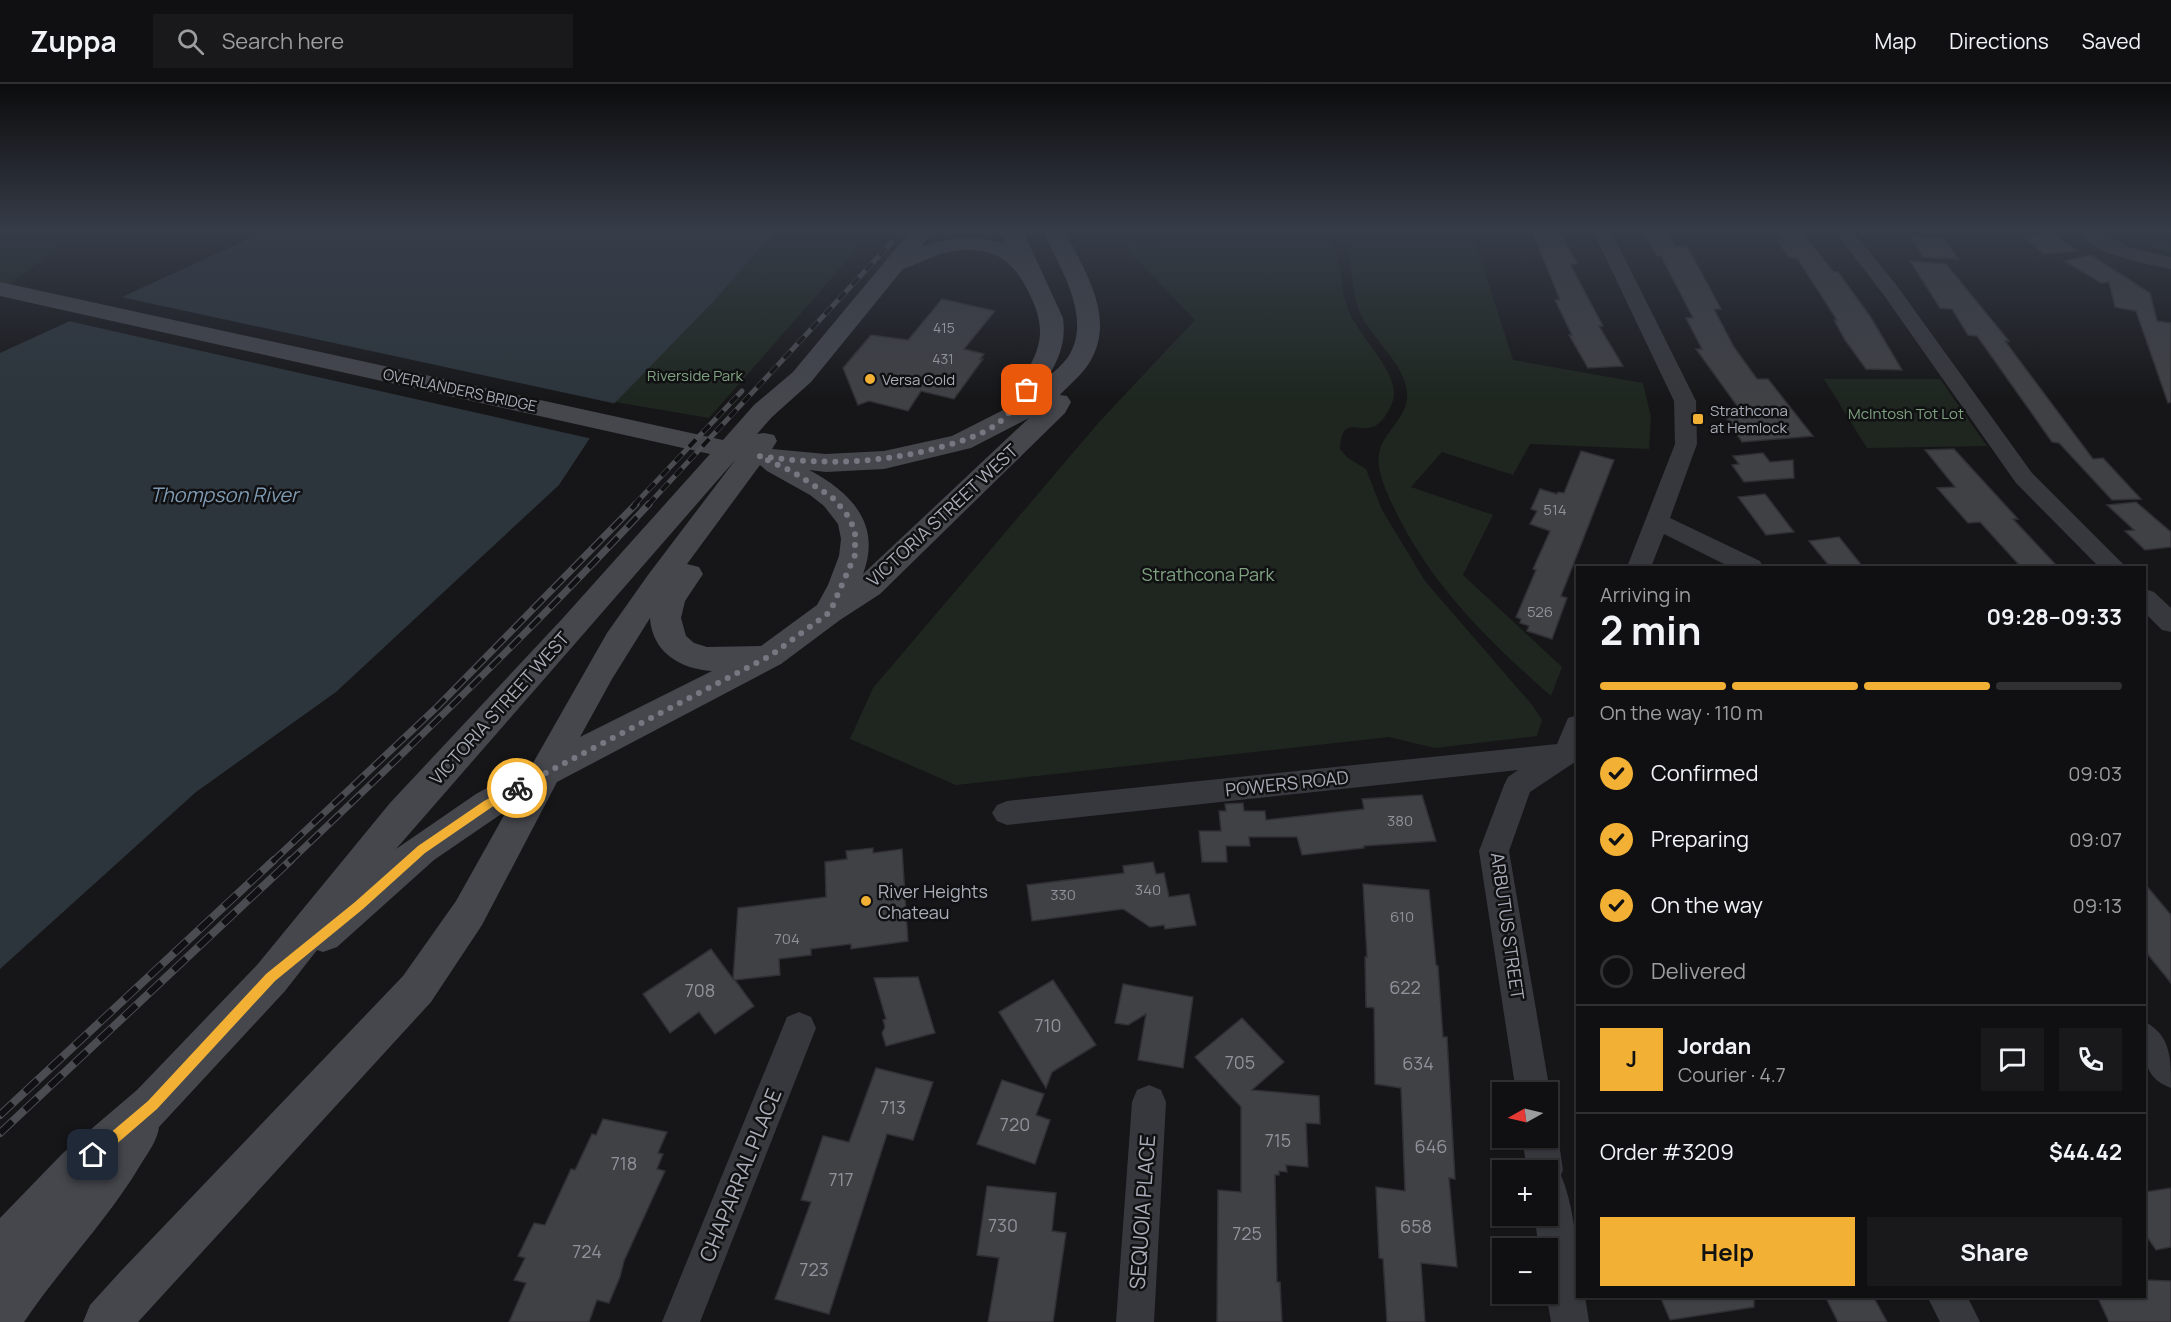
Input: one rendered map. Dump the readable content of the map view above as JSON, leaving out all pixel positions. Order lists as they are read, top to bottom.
{
  "streets": {
    "main road": ["OVERLANDERS BRIDGE", "VICTORIA STREET WEST"],
    "street": [
      "POWERS ROAD",
      "ARBUTUS STREET",
      "CHAPARRAL PLACE",
      "SEQUOIA PLACE"
    ]
  },
  "crossings": [
    ["OVERLANDERS BRIDGE", "VICTORIA STREET WEST"],
    ["POWERS ROAD", "ARBUTUS STREET"]
  ],
  "water": ["Thompson River"],
  "parks": ["Riverside Park", "McIntosh Tot Lot", "Strathcona Park"],
  "places": {
    "other": ["Versa Cold", "River Heights Chateau"],
    "transit": ["Strathcona at Hemlock"]
  },
  "house_numbers": [
    "415",
    "431",
    "514",
    "526",
    "380",
    "340",
    "330",
    "610",
    "704",
    "622",
    "708",
    "710",
    "705",
    "634",
    "713",
    "720",
    "715",
    "646",
    "718",
    "717",
    "730",
    "658",
    "725",
    "724",
    "723"
  ],
  "north": "left",
  "page": {
    "header": "Zuppa",
    "search": "Search here",
    "nav": ["Map", "Directions", "Saved"],
    "heading": ["2 min", "Arriving in", "09:28–09:33"],
    "panel": [
      "Jordan",
      "Courier · 4.7",
      "Order #3209",
      "$44.42"
    ],
    "bar": "On the way · 110 m",
    "list": [
      ["Confirmed", "09:03"],
      ["Preparing", "09:07"],
      ["On the way", "09:13"],
      "Delivered"
    ],
    "round": "J",
    "map_buttons": ["+", "−"],
    "buttons": ["Help", "Share"]
  }
}
